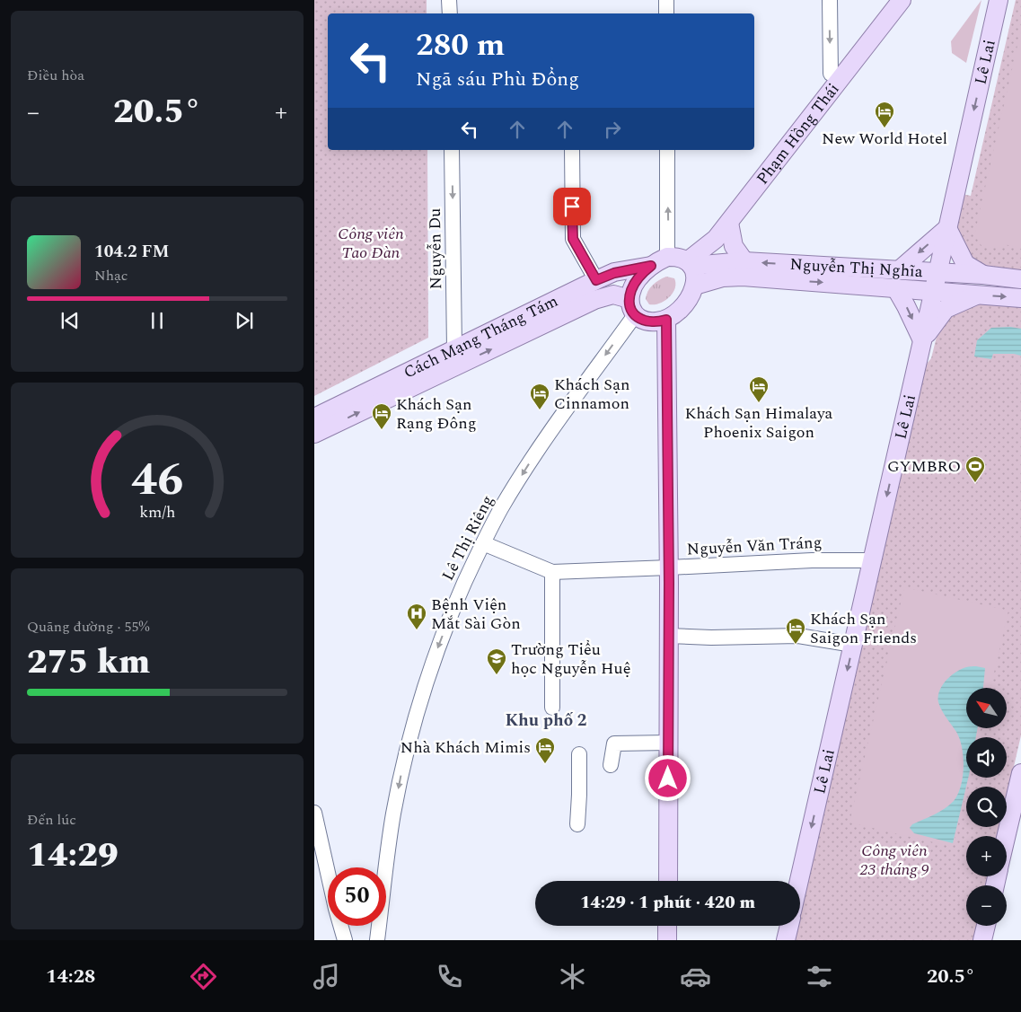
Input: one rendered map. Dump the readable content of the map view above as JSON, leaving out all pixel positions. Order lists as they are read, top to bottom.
{
  "streets": {
    "main road": [
      "Lê Lai",
      "Phạm Hồng Thái",
      "Nguyễn Thị Nghĩa",
      "Cách Mạng Tháng Tám"
    ],
    "street": ["Nguyễn Du", "Lê Thị Riêng", "Nguyễn Văn Tráng"]
  },
  "crossings": [
    ["Lê Lai", "Nguyễn Thị Nghĩa"],
    ["Lê Lai", "Nguyễn Văn Tráng"],
    ["Phạm Hồng Thái", "Nguyễn Thị Nghĩa"],
    ["Phạm Hồng Thái", "Cách Mạng Tháng Tám"],
    ["Phạm Hồng Thái", "Lê Thị Riêng"],
    ["Nguyễn Du", "Cách Mạng Tháng Tám"],
    ["Nguyễn Thị Nghĩa", "Cách Mạng Tháng Tám"],
    ["Nguyễn Thị Nghĩa", "Lê Thị Riêng"],
    ["Cách Mạng Tháng Tám", "Lê Thị Riêng"],
    ["Lê Thị Riêng", "Nguyễn Văn Tráng"]
  ],
  "one_way": ["Lê Lai", "Lê Thị Riêng"],
  "districts": ["Khu phố 2"],
  "parks": ["Công viên Tao Đàn", "Công viên 23 tháng 9"],
  "places": {
    "hotel": [
      "New World Hotel",
      "Khách Sạn Himalaya Phoenix Saigon",
      "Khách Sạn Cinnamon",
      "Khách Sạn Rạng Đông",
      "Khách Sạn Saigon Friends",
      "Nhà Khách Mimis"
    ],
    "sports": ["GYMBRO"],
    "hospital": ["Bệnh Viện Mắt Sài Gòn"],
    "school or university": ["Trường Tiểu học Nguyễn Huệ"]
  },
  "north": "top left",
  "page": {
    "tile": [
      "Điều hòa",
      ["Quãng đường · 55%", "275 km"],
      ["Đến lúc", "14:29"]
    ],
    "turn": ["280 m", "Ngã sáu Phù Đổng"],
    "heat": ["−", "20.5°", "+"],
    "song": ["104.2 FM", "Nhạc"],
    "map_buttons": ["+", "−"],
    "limit": "50",
    "trip": "14:29 · 1 phút · 420 m",
    "tabs": ["14:28", "20.5°"],
    "gauge": ["46", "km/h"]
  }
}
